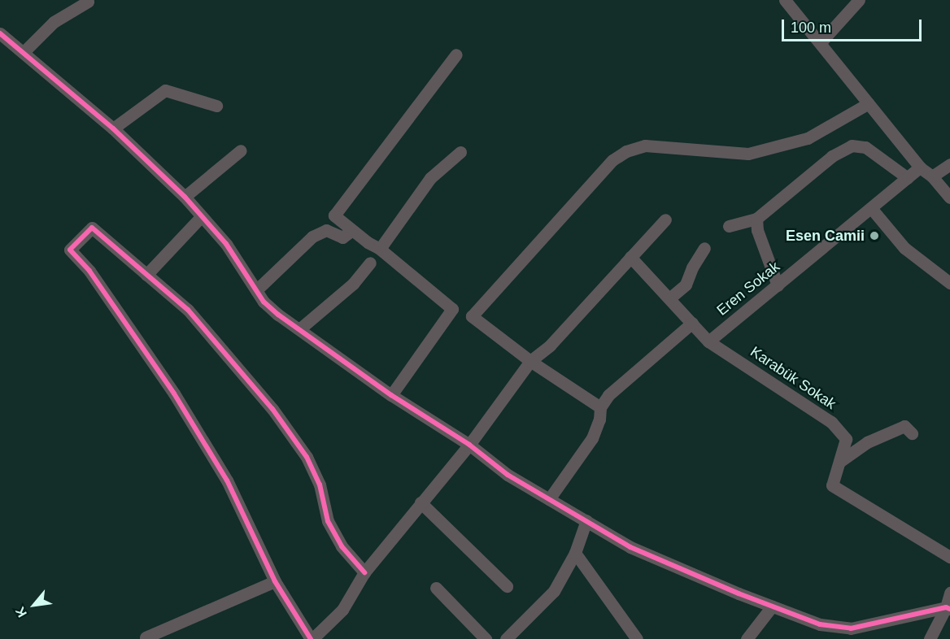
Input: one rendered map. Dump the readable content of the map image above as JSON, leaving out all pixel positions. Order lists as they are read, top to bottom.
{
  "streets": {
    "street": ["Eren Sokak", "Karabük Sokak"]
  },
  "crossings": [
    ["Eren Sokak", "Karabük Sokak"]
  ],
  "places": ["Esen Camii"],
  "scale_bar": "100 m",
  "north": "bottom left"
}
